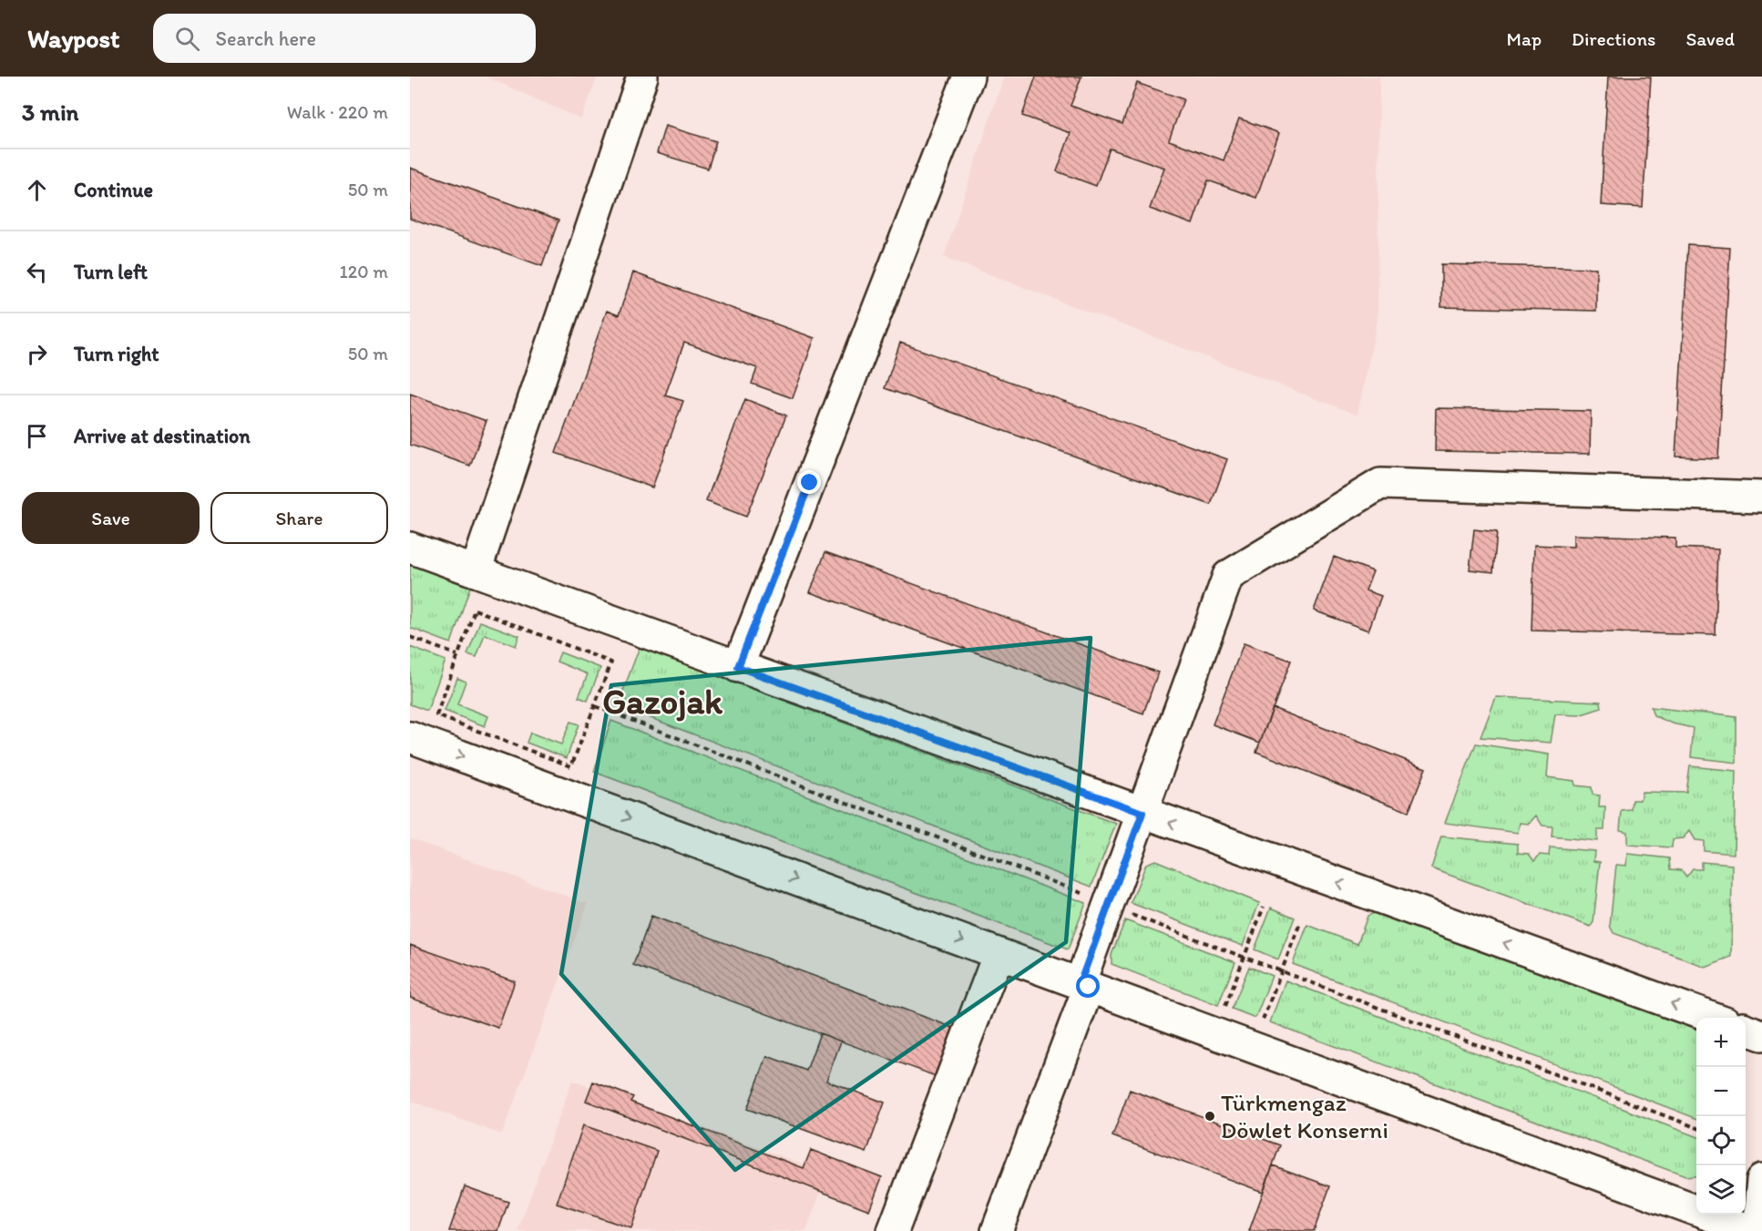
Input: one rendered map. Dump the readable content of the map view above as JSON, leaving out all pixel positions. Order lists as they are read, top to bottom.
{
  "districts": ["Gazojak"],
  "places": ["Türkmengaz Döwlet Konserni"],
  "page": {
    "header": "Waypost",
    "search": "Search here",
    "nav": ["Map", "Directions", "Saved"],
    "heading": ["3 min", "Walk · 220 m"],
    "list": [
      ["Continue", "50 m"],
      ["Turn left", "120 m"],
      ["Turn right", "50 m"],
      "Arrive at destination"
    ],
    "buttons": ["Save", "Share"],
    "map_buttons": ["+", "−"]
  }
}
